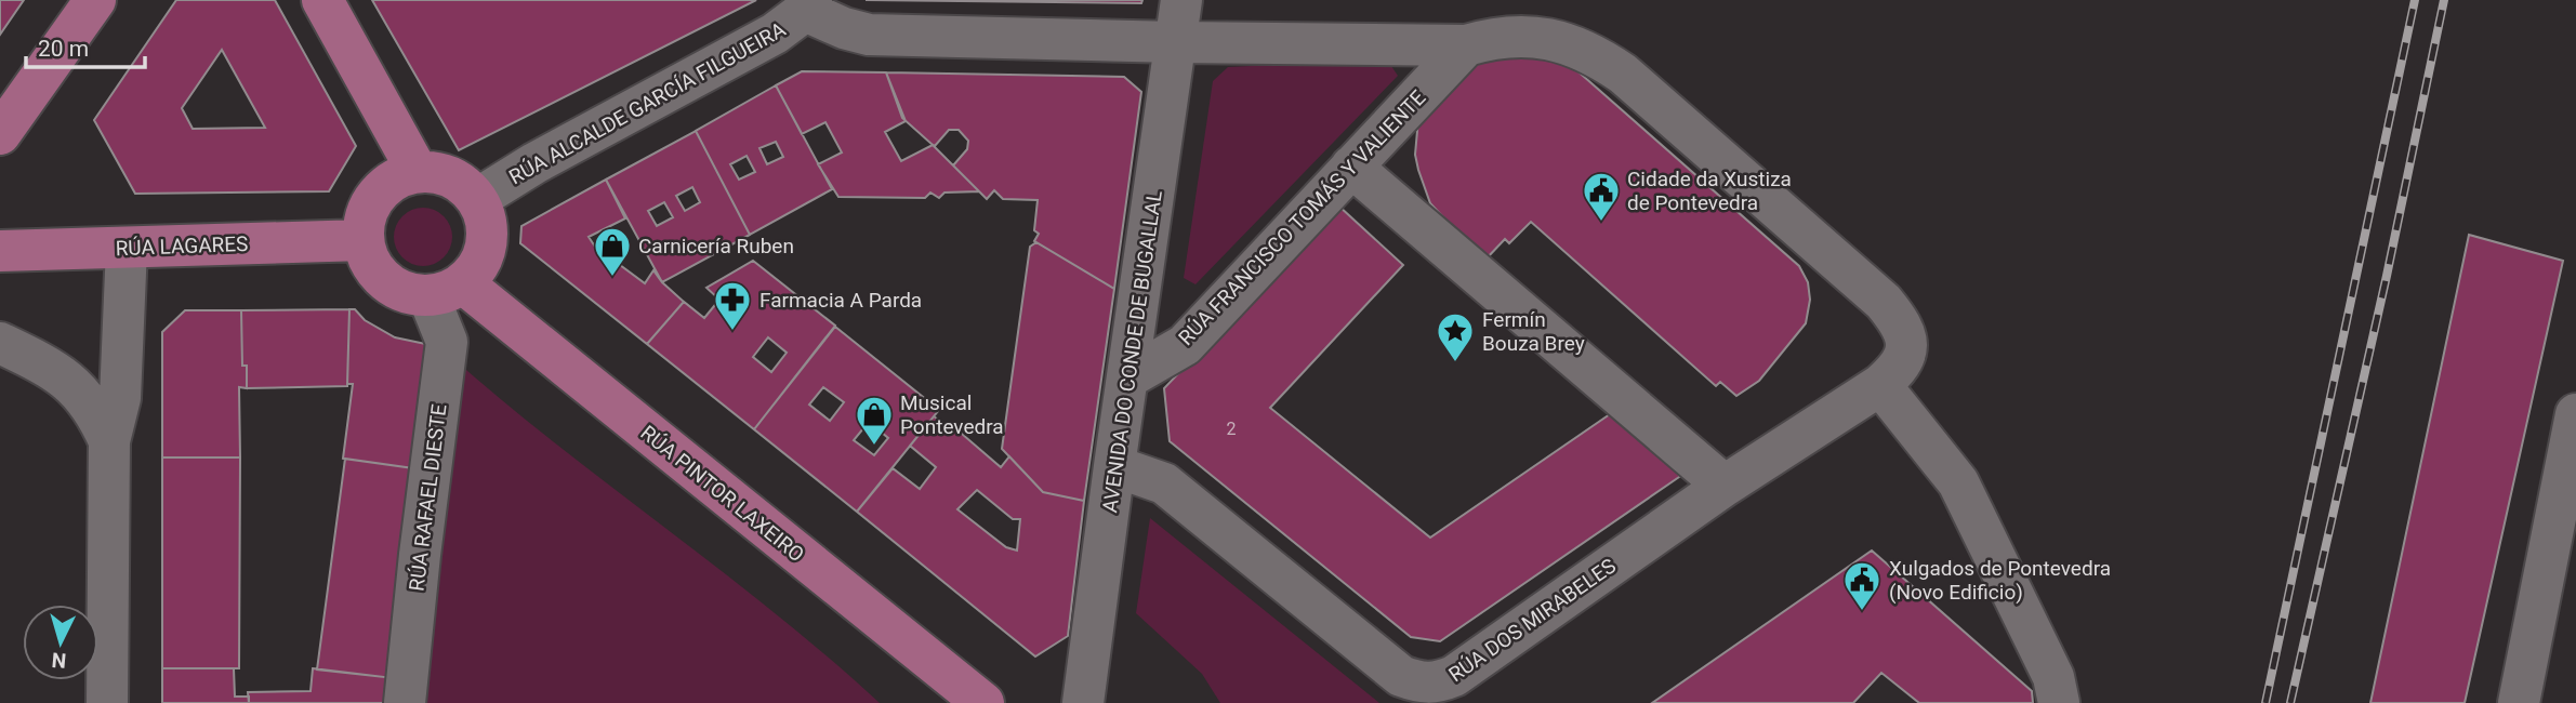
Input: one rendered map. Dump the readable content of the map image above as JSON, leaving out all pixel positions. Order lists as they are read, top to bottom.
{
  "streets": {
    "main road": ["RÚA LAGARES", "RÚA PINTOR LAXEIRO"],
    "street": [
      "RÚA ALCALDE GARCÍA FILGUEIRA",
      "RÚA FRANCISCO TOMÁS Y VALIENTE",
      "AVENIDA DO CONDE DE BUGALLAL",
      "RÚA RAFAEL DIESTE",
      "RÚA DOS MIRABELES"
    ]
  },
  "crossings": [
    ["RÚA ALCALDE GARCÍA FILGUEIRA", "RÚA LAGARES"],
    ["RÚA ALCALDE GARCÍA FILGUEIRA", "AVENIDA DO CONDE DE BUGALLAL"],
    ["RÚA ALCALDE GARCÍA FILGUEIRA", "RÚA PINTOR LAXEIRO"],
    ["RÚA ALCALDE GARCÍA FILGUEIRA", "RÚA RAFAEL DIESTE"],
    ["RÚA FRANCISCO TOMÁS Y VALIENTE", "AVENIDA DO CONDE DE BUGALLAL"],
    ["RÚA LAGARES", "RÚA PINTOR LAXEIRO"],
    ["RÚA LAGARES", "RÚA RAFAEL DIESTE"],
    ["AVENIDA DO CONDE DE BUGALLAL", "RÚA DOS MIRABELES"],
    ["RÚA PINTOR LAXEIRO", "RÚA RAFAEL DIESTE"]
  ],
  "places": {
    "public building": ["Cidade da Xustiza de Pontevedra", "Xulgados de Pontevedra (Novo Edificio)"],
    "shop": ["Carnicería Ruben", "Musical Pontevedra"],
    "pharmacy": ["Farmacia A Parda"],
    "place": ["Fermín Bouza Brey"]
  },
  "house_numbers": ["2"],
  "scale_bar": "20 m",
  "north": "bottom"
}
